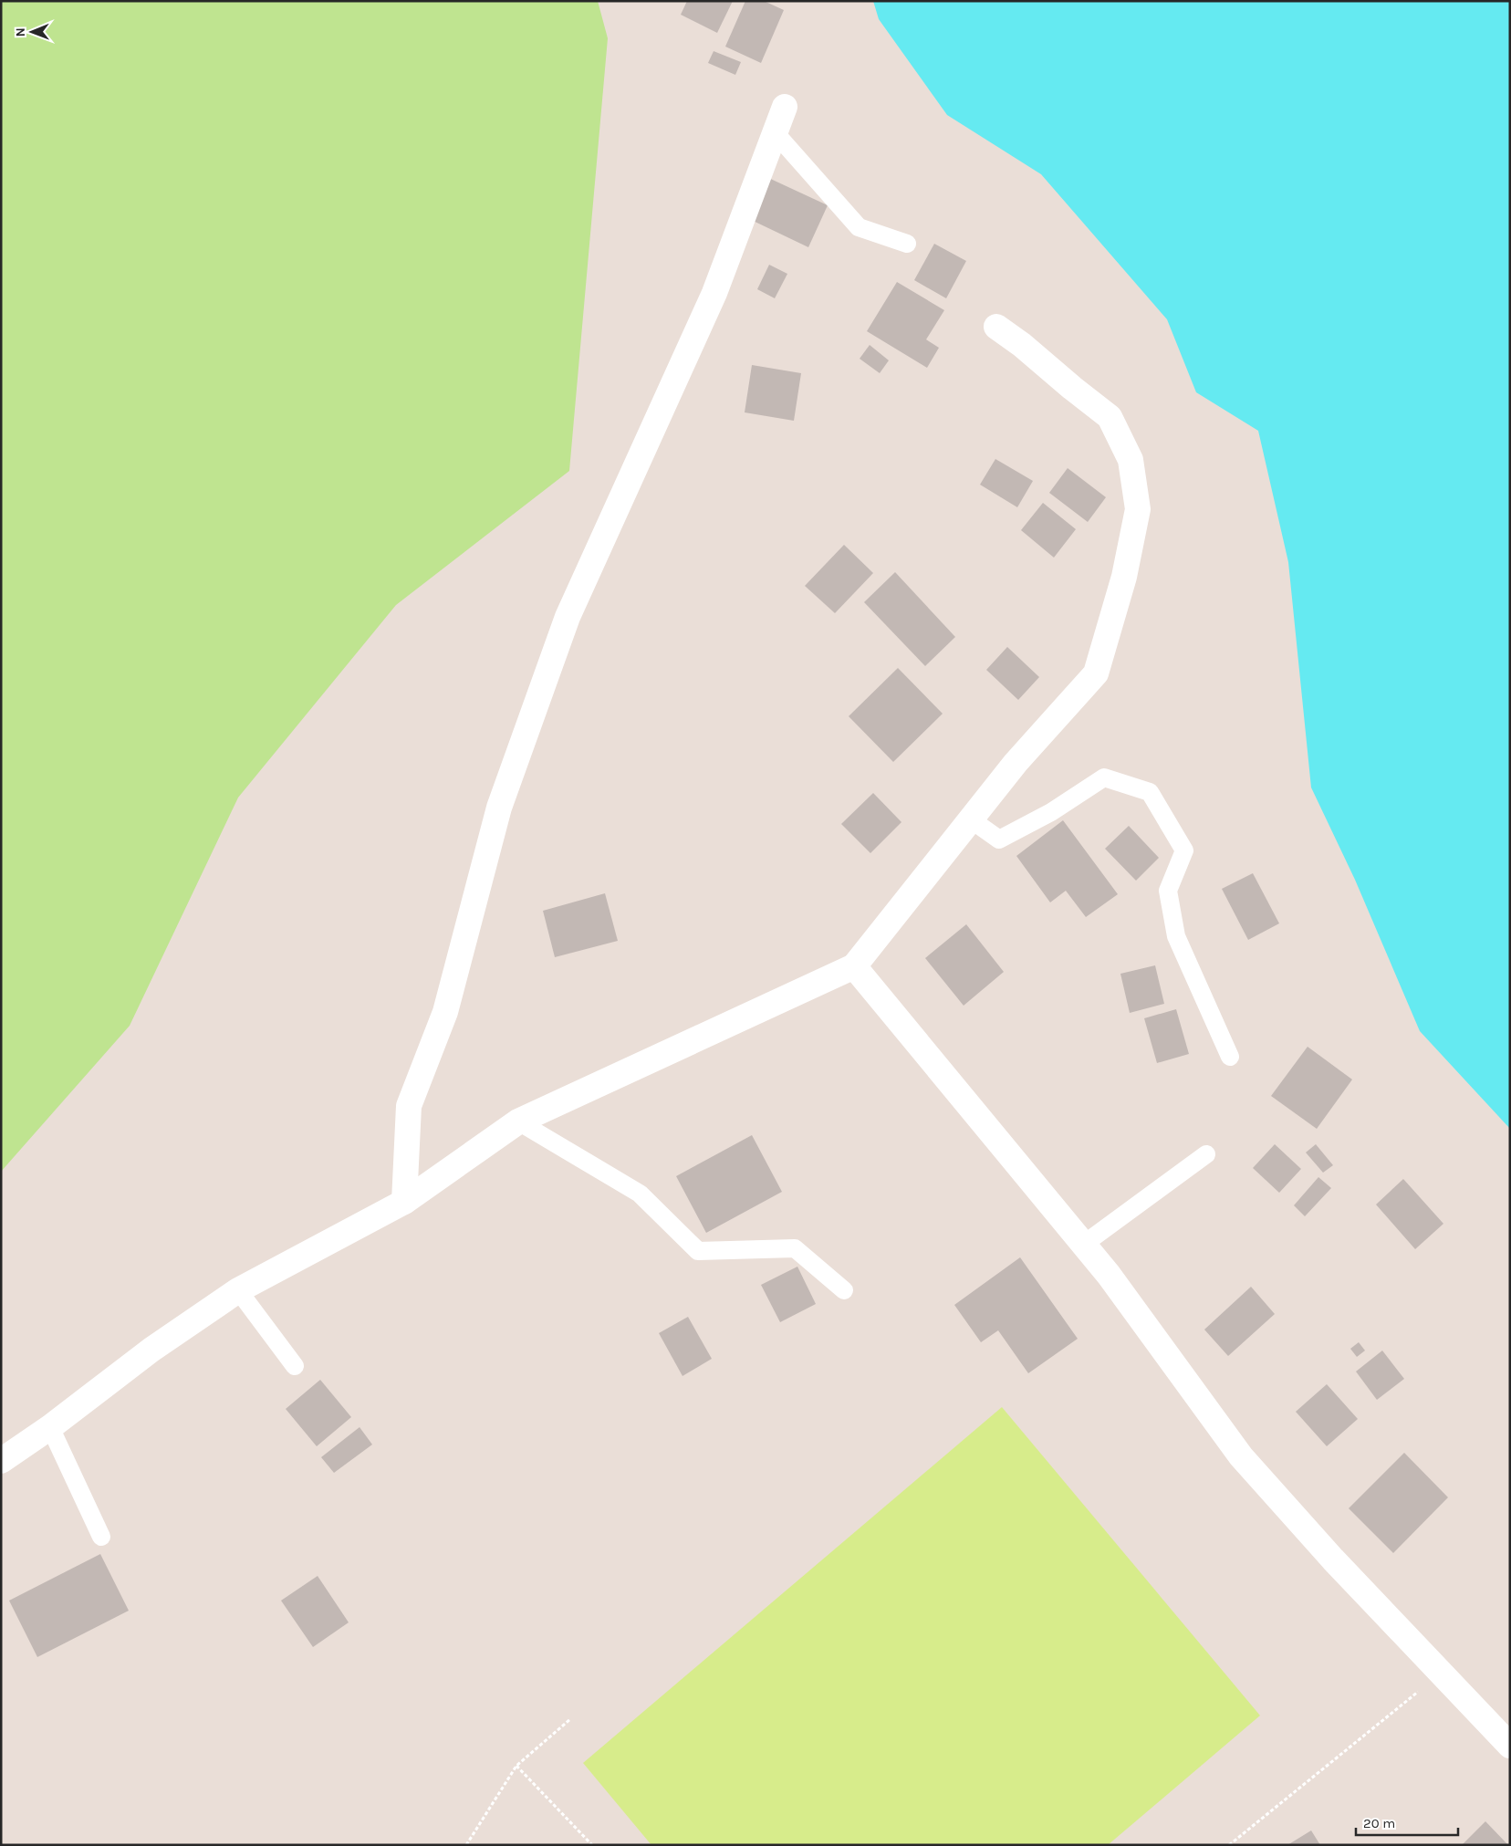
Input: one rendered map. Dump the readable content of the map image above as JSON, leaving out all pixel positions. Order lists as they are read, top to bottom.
{
  "scale_bar": "20 m",
  "north": "left"
}
